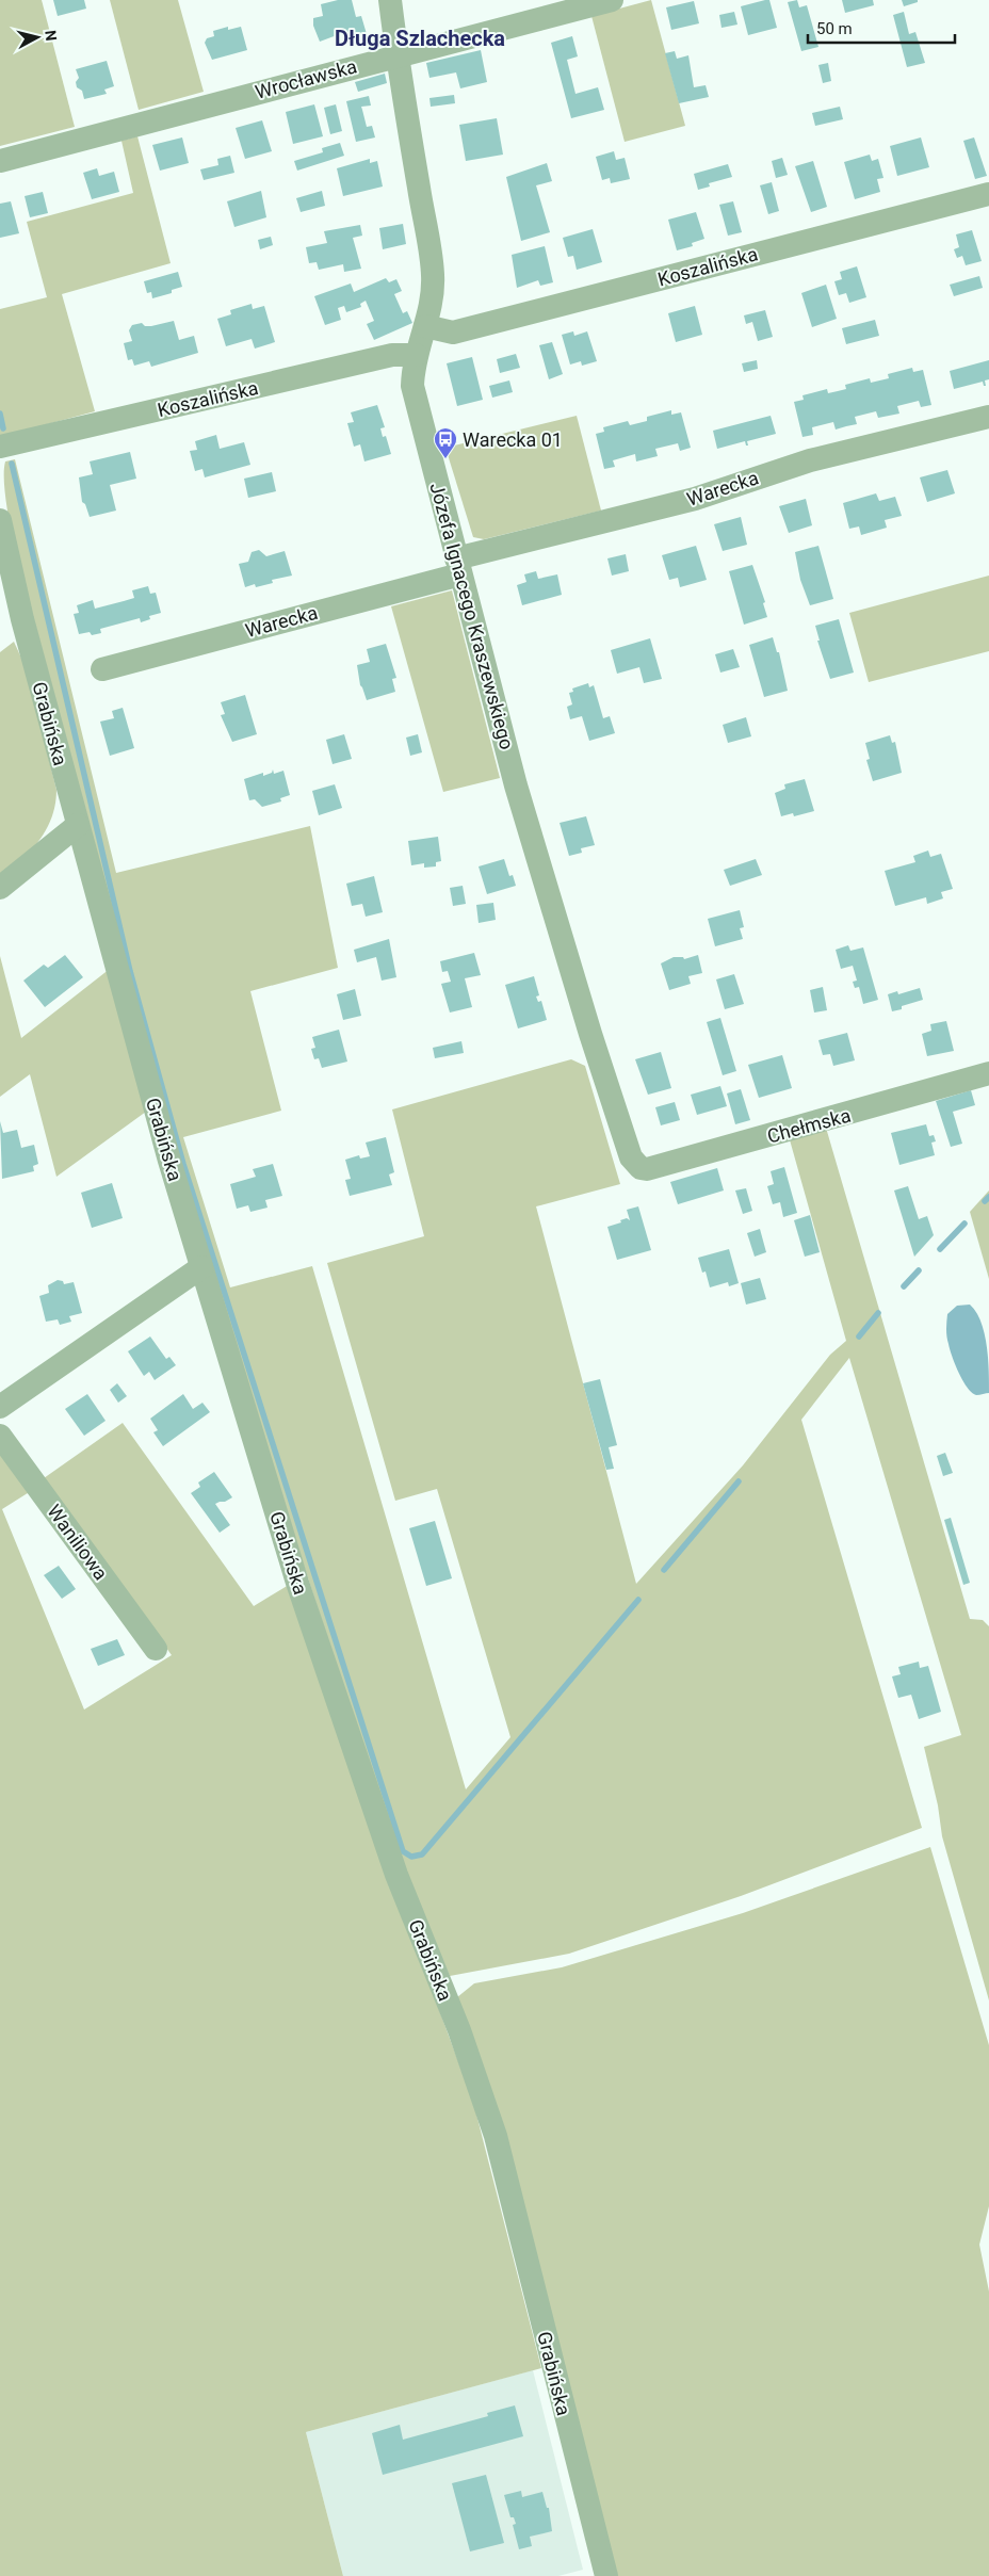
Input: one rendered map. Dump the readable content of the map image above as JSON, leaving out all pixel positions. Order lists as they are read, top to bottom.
{
  "streets": {
    "street": [
      "Wrocławska",
      "Koszalińska",
      "Warecka",
      "Józefa Ignacego Kraszewskiego",
      "Grabińska",
      "Chełmska",
      "Waniliowa"
    ]
  },
  "crossings": [
    ["Wrocławska", "Józefa Ignacego Kraszewskiego"],
    ["Koszalińska", "Józefa Ignacego Kraszewskiego"],
    ["Warecka", "Józefa Ignacego Kraszewskiego"],
    ["Józefa Ignacego Kraszewskiego", "Chełmska"]
  ],
  "districts": ["Długa Szlachecka"],
  "places": {
    "bus stop": ["Warecka 01"]
  },
  "scale_bar": "50 m",
  "north": "right"
}
